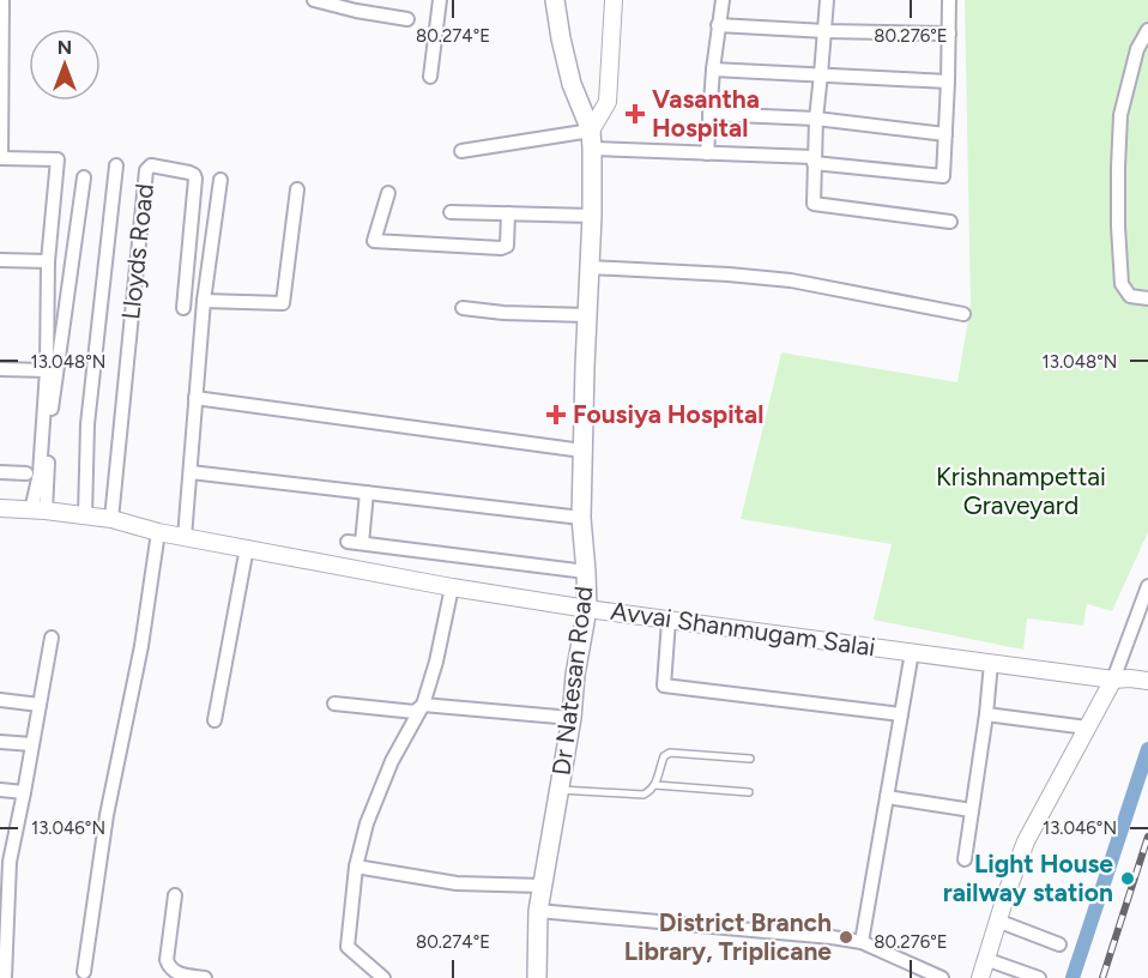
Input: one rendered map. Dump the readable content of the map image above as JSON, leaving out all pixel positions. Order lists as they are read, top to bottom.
{
  "streets": {
    "main road": ["Dr Natesan Road"],
    "street": ["Lloyds Road", "Avvai Shanmugam Salai"]
  },
  "crossings": [
    ["Lloyds Road", "Avvai Shanmugam Salai"],
    ["Avvai Shanmugam Salai", "Dr Natesan Road"]
  ],
  "parks": ["Krishnampettai Graveyard"],
  "places": {
    "health": ["Vasantha Hospital", "Fousiya Hospital"],
    "other": ["Light House railway station", "District Branch Library, Triplicane"]
  },
  "north": "top",
  "coordinates": [
    "80.274°E",
    "80.276°E",
    "13.048°N",
    "13.046°N"
  ]
}
